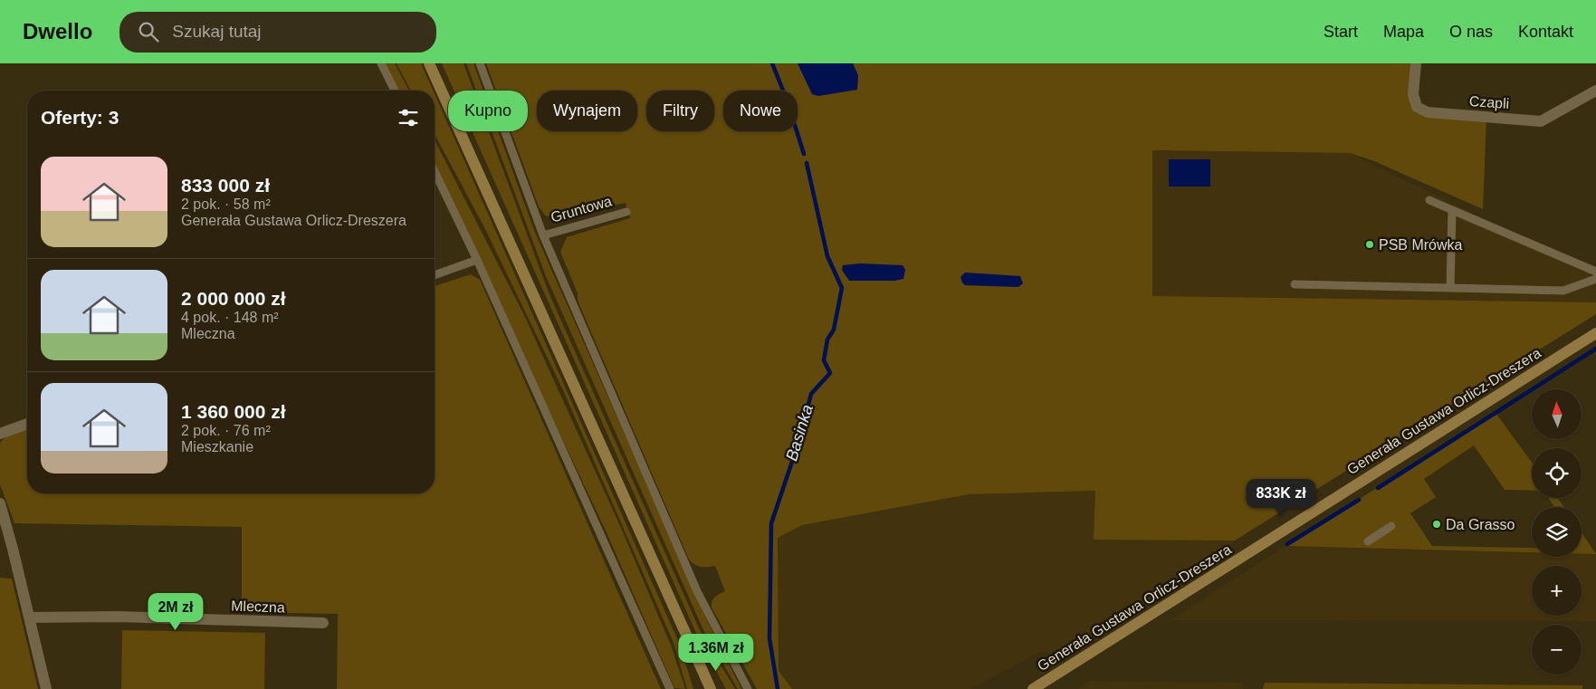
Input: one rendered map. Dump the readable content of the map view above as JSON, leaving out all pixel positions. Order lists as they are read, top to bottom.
{
  "streets": {
    "main road": ["Generała Gustawa Orlicz-Dreszera"],
    "street": ["Czapli", "Mleczna"],
    "lane": ["Gruntowa"]
  },
  "water": ["Basinka"],
  "places": ["PSB Mrówka", "Da Grasso"],
  "north": "top",
  "page": {
    "header": "Dwello",
    "search": "Szukaj tutaj",
    "nav": [
      "Start",
      "Mapa",
      "O nas",
      "Kontakt"
    ],
    "chip": [
      "Kupno",
      "Wynajem",
      "Filtry",
      "Nowe"
    ],
    "heading": "Oferty: 3",
    "list": [
      {
        "name": "833 000 zł",
        "note": "2 pok. · 58 m² · Generała Gustawa Orlicz-Dreszera"
      },
      {
        "name": "2 000 000 zł",
        "note": "4 pok. · 148 m² · Mleczna"
      },
      {
        "name": "1 360 000 zł",
        "note": "2 pok. · 76 m² · Mieszkanie"
      }
    ],
    "map_buttons": ["+", "−"],
    "price": ["833K zł", "2M zł", "1.36M zł"]
  }
}
